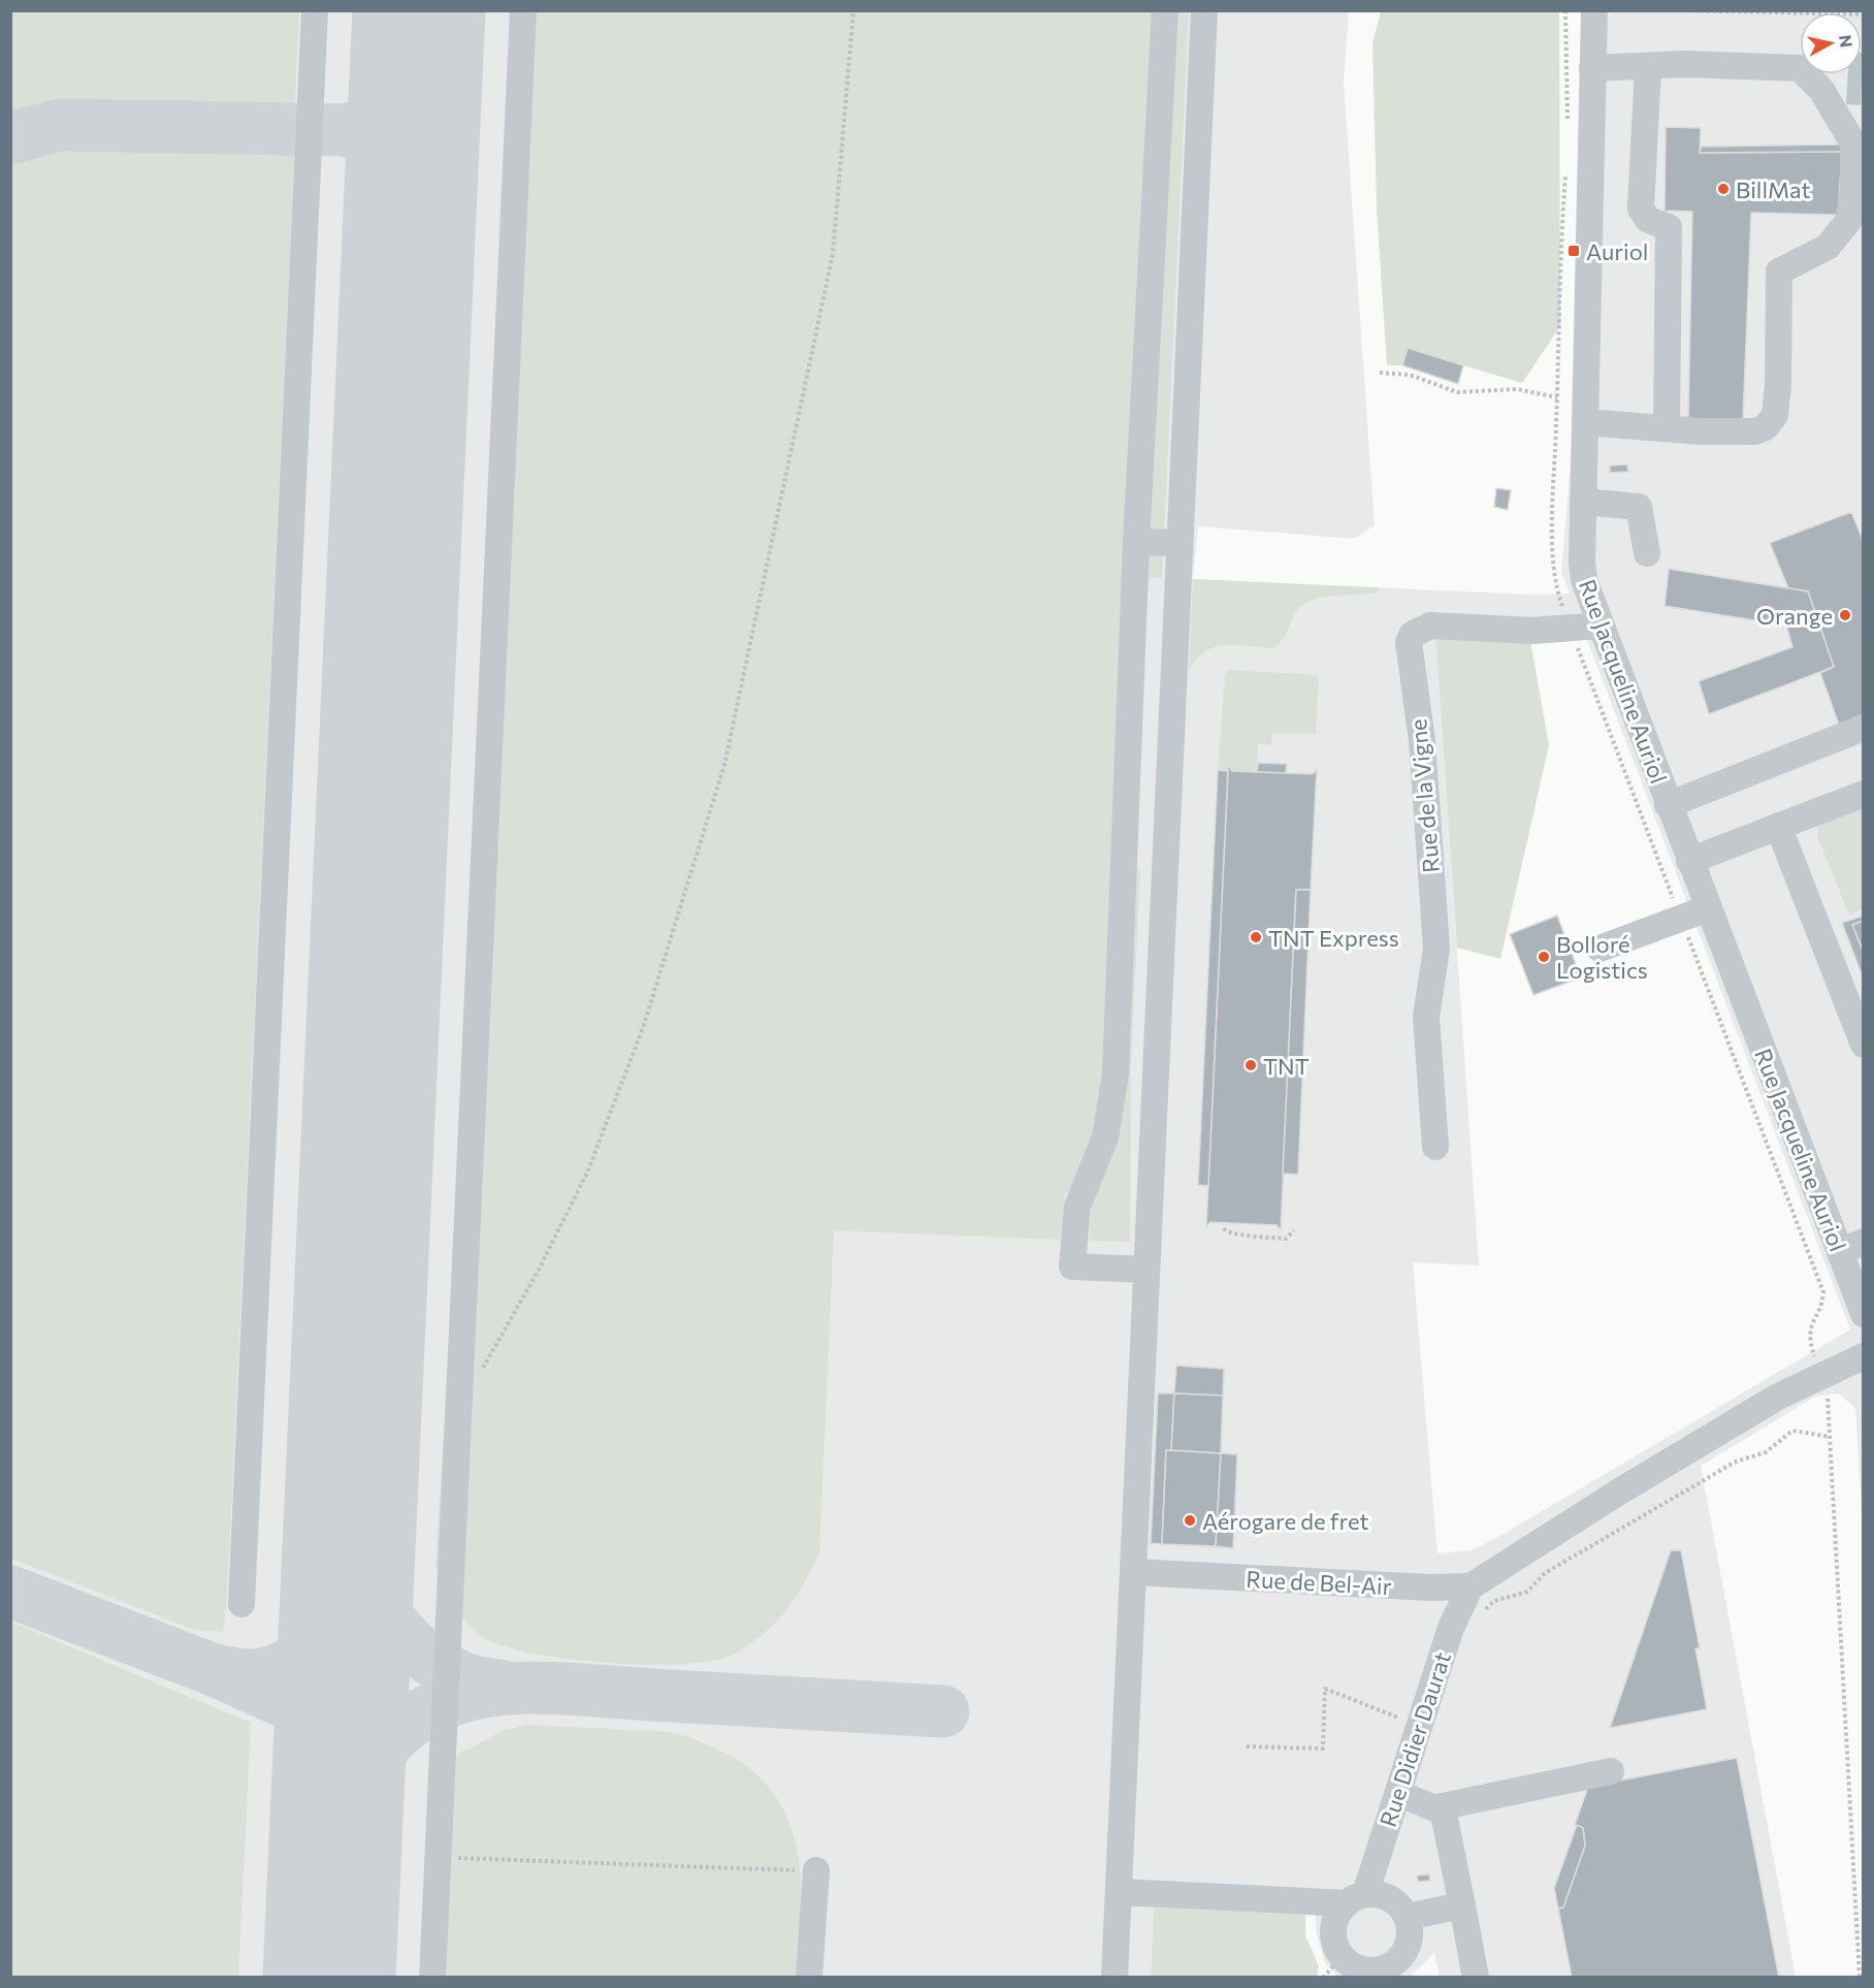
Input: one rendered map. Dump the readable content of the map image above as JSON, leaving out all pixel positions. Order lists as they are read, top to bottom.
{
  "streets": {
    "street": [
      "Rue Jacqueline Auriol",
      "Rue de la Vigne",
      "Rue de Bel-Air",
      "Rue Didier Daurat"
    ]
  },
  "crossings": [
    ["Rue Jacqueline Auriol", "Rue de la Vigne"],
    ["Rue de Bel-Air", "Rue Didier Daurat"]
  ],
  "places": {
    "other": [
      "BillMat",
      "Orange",
      "TNT Express",
      "Bolloré Logistics",
      "TNT",
      "Aérogare de fret"
    ],
    "transit": ["Auriol"]
  },
  "north": "right"
}
